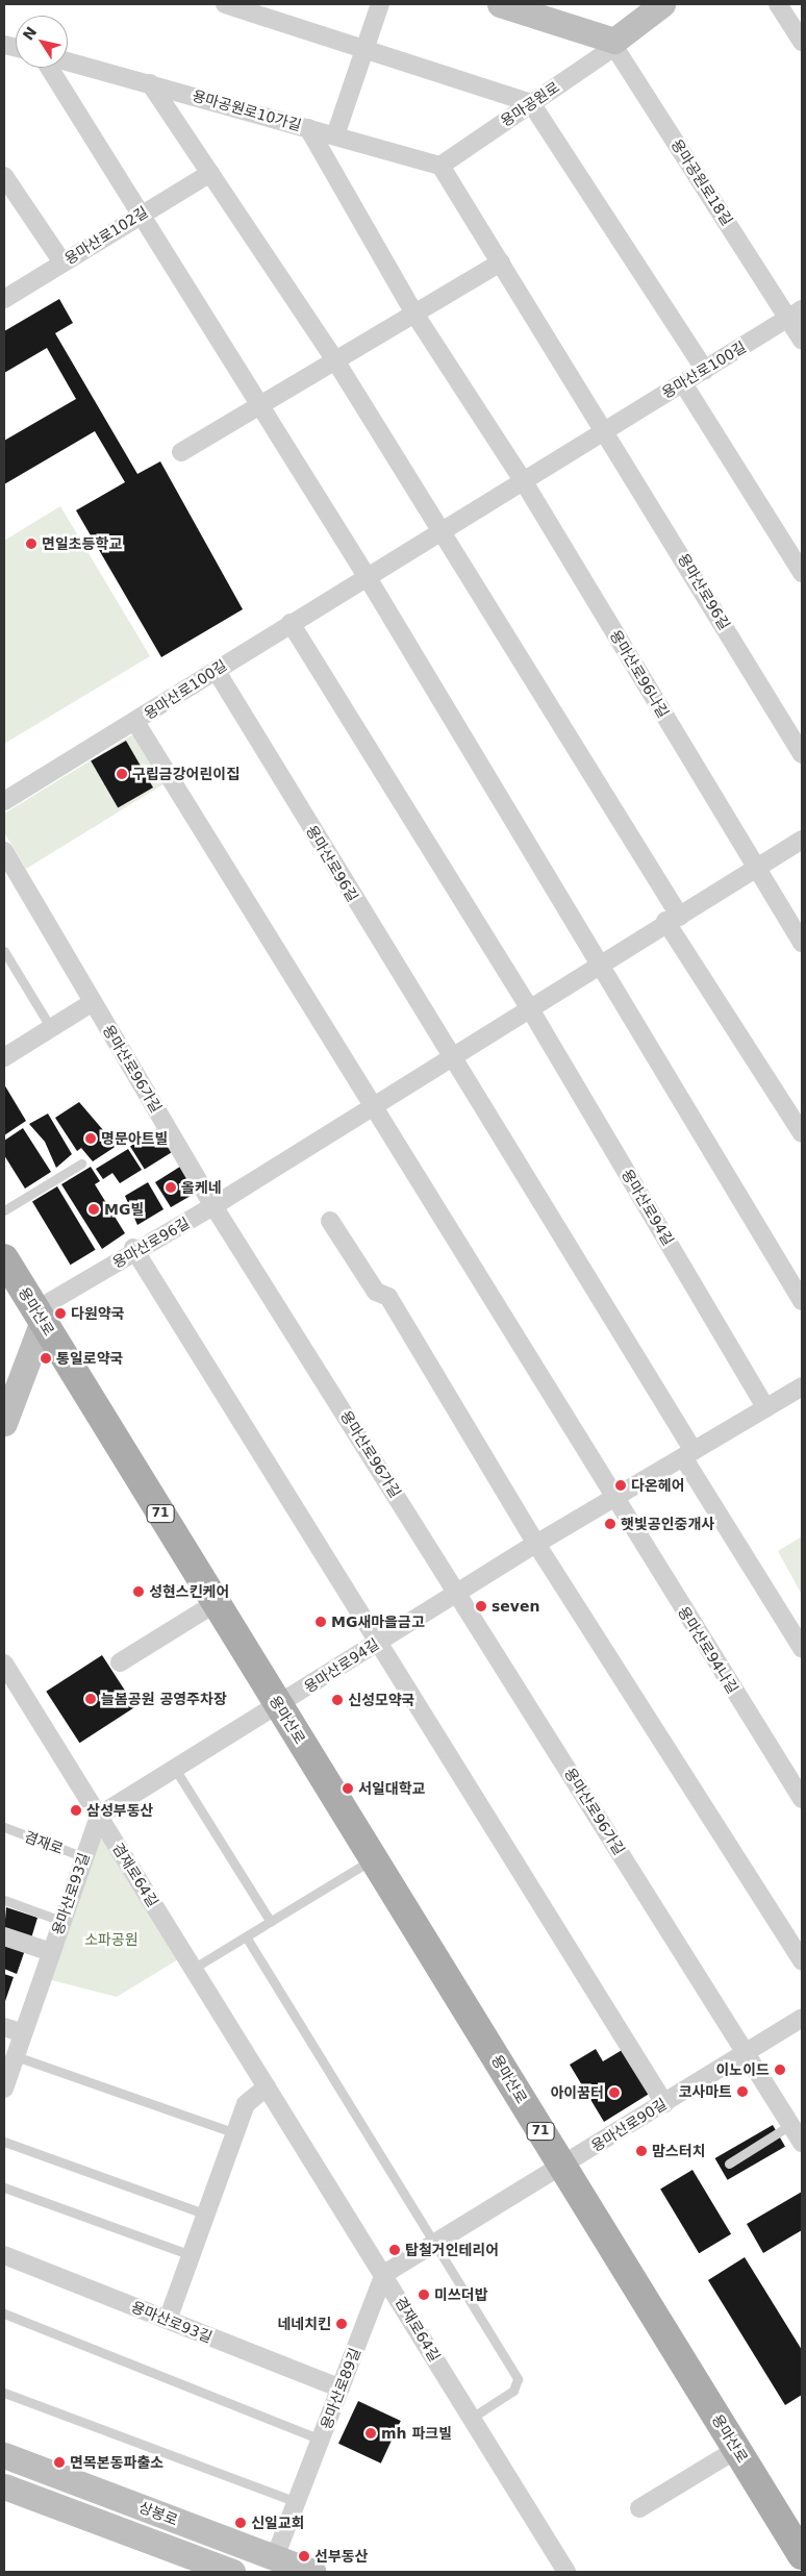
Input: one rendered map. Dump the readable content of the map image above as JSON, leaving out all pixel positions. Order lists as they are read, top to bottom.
{
  "streets": {
    "main road": [
      "용마공원로",
      "용마산로",
      "71",
      "상봉로"
    ],
    "street": [
      "용마공원로10가길",
      "용마공원로18길",
      "용마산로102길",
      "용마산로100길",
      "용마산로96길",
      "용마산로96나길",
      "용마산로96가길",
      "용마산로94길",
      "용마산로94나길",
      "겸재로64길",
      "용마산로93길",
      "용마산로90길",
      "용마산로89길"
    ],
    "lane": ["겸재로"]
  },
  "crossings": [
    ["용마공원로", "용마공원로10가길"],
    ["용마공원로", "용마공원로18길"],
    ["용마공원로18길", "용마산로100길"],
    ["용마산로100길", "용마산로96길"],
    ["용마산로100길", "용마산로96나길"],
    ["용마산로100길", "용마산로94길"],
    ["용마산로96길", "용마산로96나길"],
    ["용마산로96길", "용마산로96가길"],
    ["용마산로96길", "용마산로94길"],
    ["용마산로96길", "용마산로"],
    ["용마산로96가길", "용마산로94길"],
    ["용마산로96가길", "용마산로90길"],
    ["용마산로94길", "용마산로"],
    ["용마산로94길", "용마산로94나길"],
    ["용마산로", "용마산로90길"],
    ["겸재로", "용마산로93길"],
    ["겸재로64길", "용마산로93길"],
    ["겸재로64길", "용마산로89길"],
    ["용마산로93길", "용마산로89길"],
    ["용마산로89길", "상봉로"]
  ],
  "parks": ["소파공원"],
  "places": [
    "면일초등학교",
    "구립금강어린이집",
    "명문아트빌",
    "올케네",
    "MG빌",
    "다원약국",
    "통일로약국",
    "다온헤어",
    "햇빛공인중개사",
    "성현스킨케어",
    "seven",
    "MG새마을금고",
    "늘봄공원 공영주차장",
    "신성모약국",
    "서일대학교",
    "삼성부동산",
    "이노이드",
    "코사마트",
    "아이꿈터",
    "맘스터치",
    "탑철거인테리어",
    "미쓰더밥",
    "네네치킨",
    "mh 파크빌",
    "면목본동파출소",
    "신일교회",
    "선부동산"
  ],
  "north": "top left"
}
